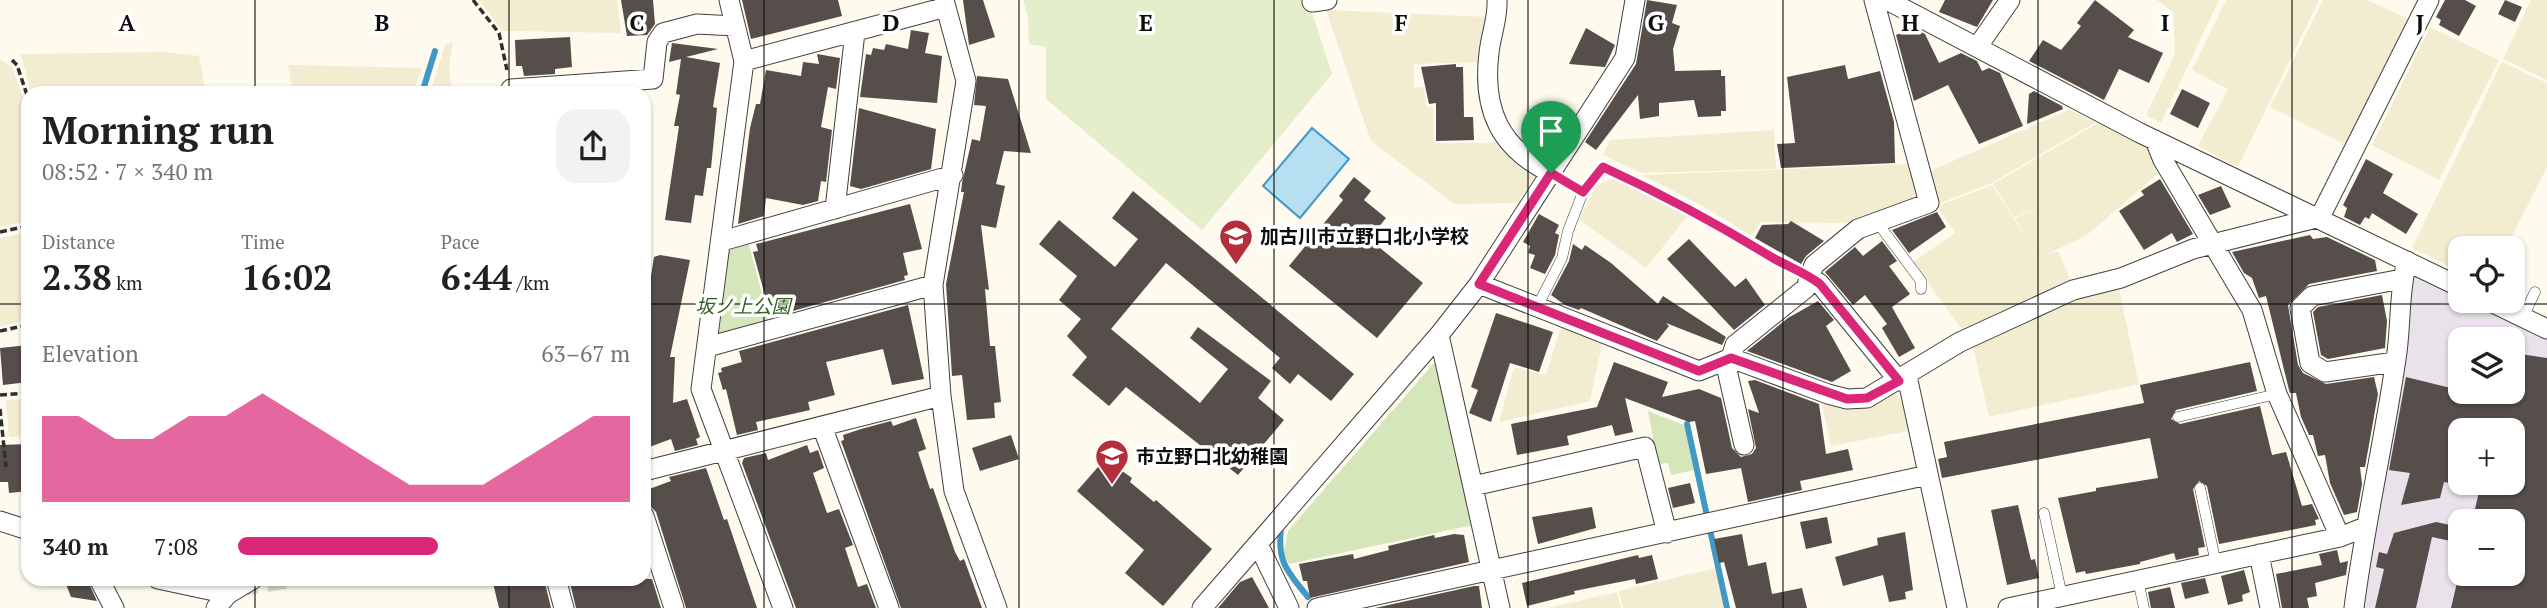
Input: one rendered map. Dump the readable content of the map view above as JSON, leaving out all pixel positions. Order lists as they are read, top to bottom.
{
  "parks": ["坂ノ上公園"],
  "places": {
    "school or university": ["加古川市立野口北小学校", "市立野口北幼稚園"]
  },
  "page": {
    "heading": ["Morning run", "08:52 · 7 × 340 m"],
    "stats": [
      ["Distance", "2.38 km"],
      ["Time", "16:02"],
      ["Pace", "6:44 /km"]
    ],
    "map_buttons": ["+", "−"],
    "chart": ["Elevation", "63–67 m"],
    "list": [
      {
        "name": "340 m",
        "note": "7:08"
      }
    ]
  },
  "grid": {
    "columns": [
      "A",
      "B",
      "C",
      "D",
      "E",
      "F",
      "G",
      "H",
      "I",
      "J"
    ]
  }
}
